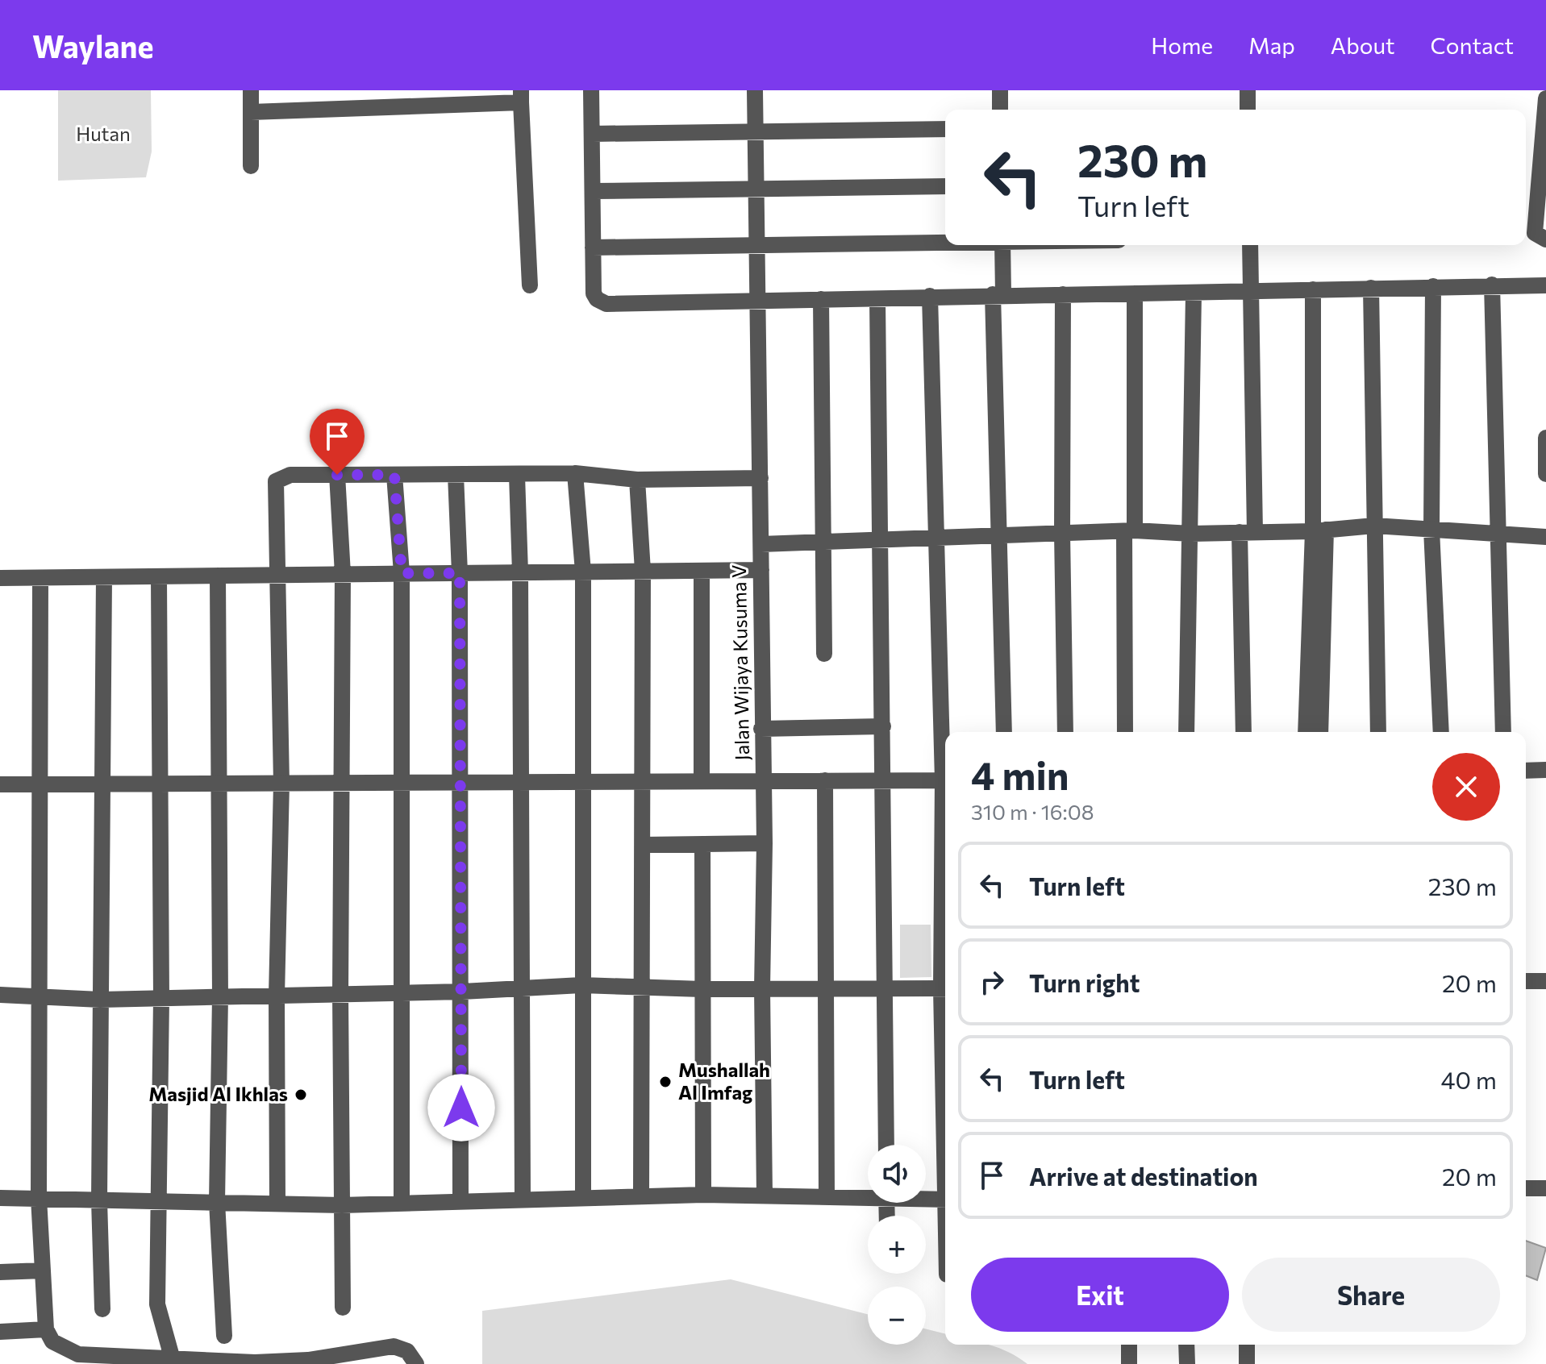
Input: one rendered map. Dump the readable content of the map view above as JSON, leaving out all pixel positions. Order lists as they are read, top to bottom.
{
  "streets": {
    "street": ["Jalan Wijaya Kusuma V"]
  },
  "parks": ["Hutan"],
  "places": ["Mushallah Al Imfag", "Masjid Al Ikhlas"],
  "page": {
    "header": "Waylane",
    "nav": [
      "Home",
      "Map",
      "About",
      "Contact"
    ],
    "turn": ["230 m", "Turn left"],
    "heading": ["4 min", "310 m · 16:08"],
    "list": [
      {
        "name": "Turn left",
        "value": "230 m"
      },
      {
        "name": "Turn right",
        "value": "20 m"
      },
      {
        "name": "Turn left",
        "value": "40 m"
      },
      {
        "name": "Arrive at destination",
        "value": "20 m"
      }
    ],
    "map_buttons": ["+", "−"],
    "buttons": ["Exit", "Share"]
  }
}
